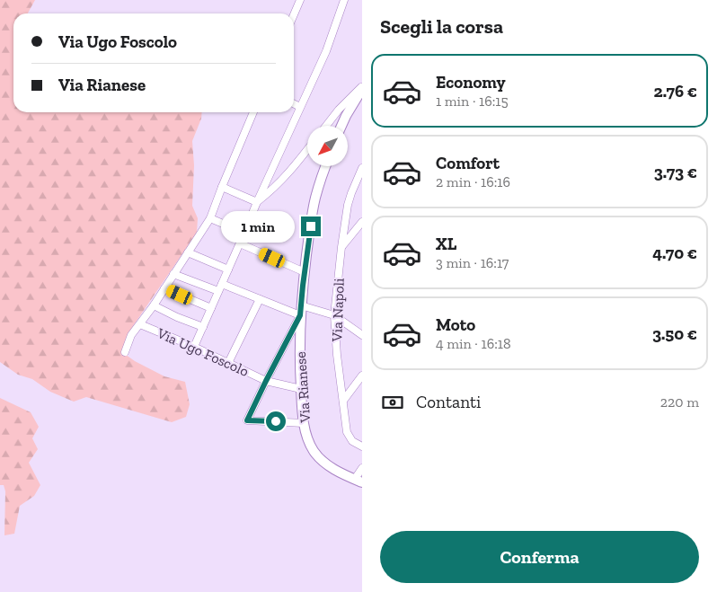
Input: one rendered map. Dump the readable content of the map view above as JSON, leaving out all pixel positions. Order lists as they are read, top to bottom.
{
  "streets": {
    "main road": ["Via Rianese"],
    "street": ["Via Napoli", "Via Ugo Foscolo"]
  },
  "crossings": [
    ["Via Ugo Foscolo", "Via Rianese"]
  ],
  "north": "bottom left",
  "page": {
    "heading": "Scegli la corsa",
    "banner": ["Via Ugo Foscolo", "Via Rianese"],
    "list": [
      {
        "name": "Economy",
        "note": "1 min · 16:15",
        "value": "2.76 €"
      },
      {
        "name": "Comfort",
        "note": "2 min · 16:16",
        "value": "3.73 €"
      },
      {
        "name": "XL",
        "note": "3 min · 16:17",
        "value": "4.70 €"
      },
      {
        "name": "Moto",
        "note": "4 min · 16:18",
        "value": "3.50 €"
      }
    ],
    "bubble": "1 min",
    "pay": ["Contanti", "220 m"],
    "buttons": "Conferma"
  }
}
